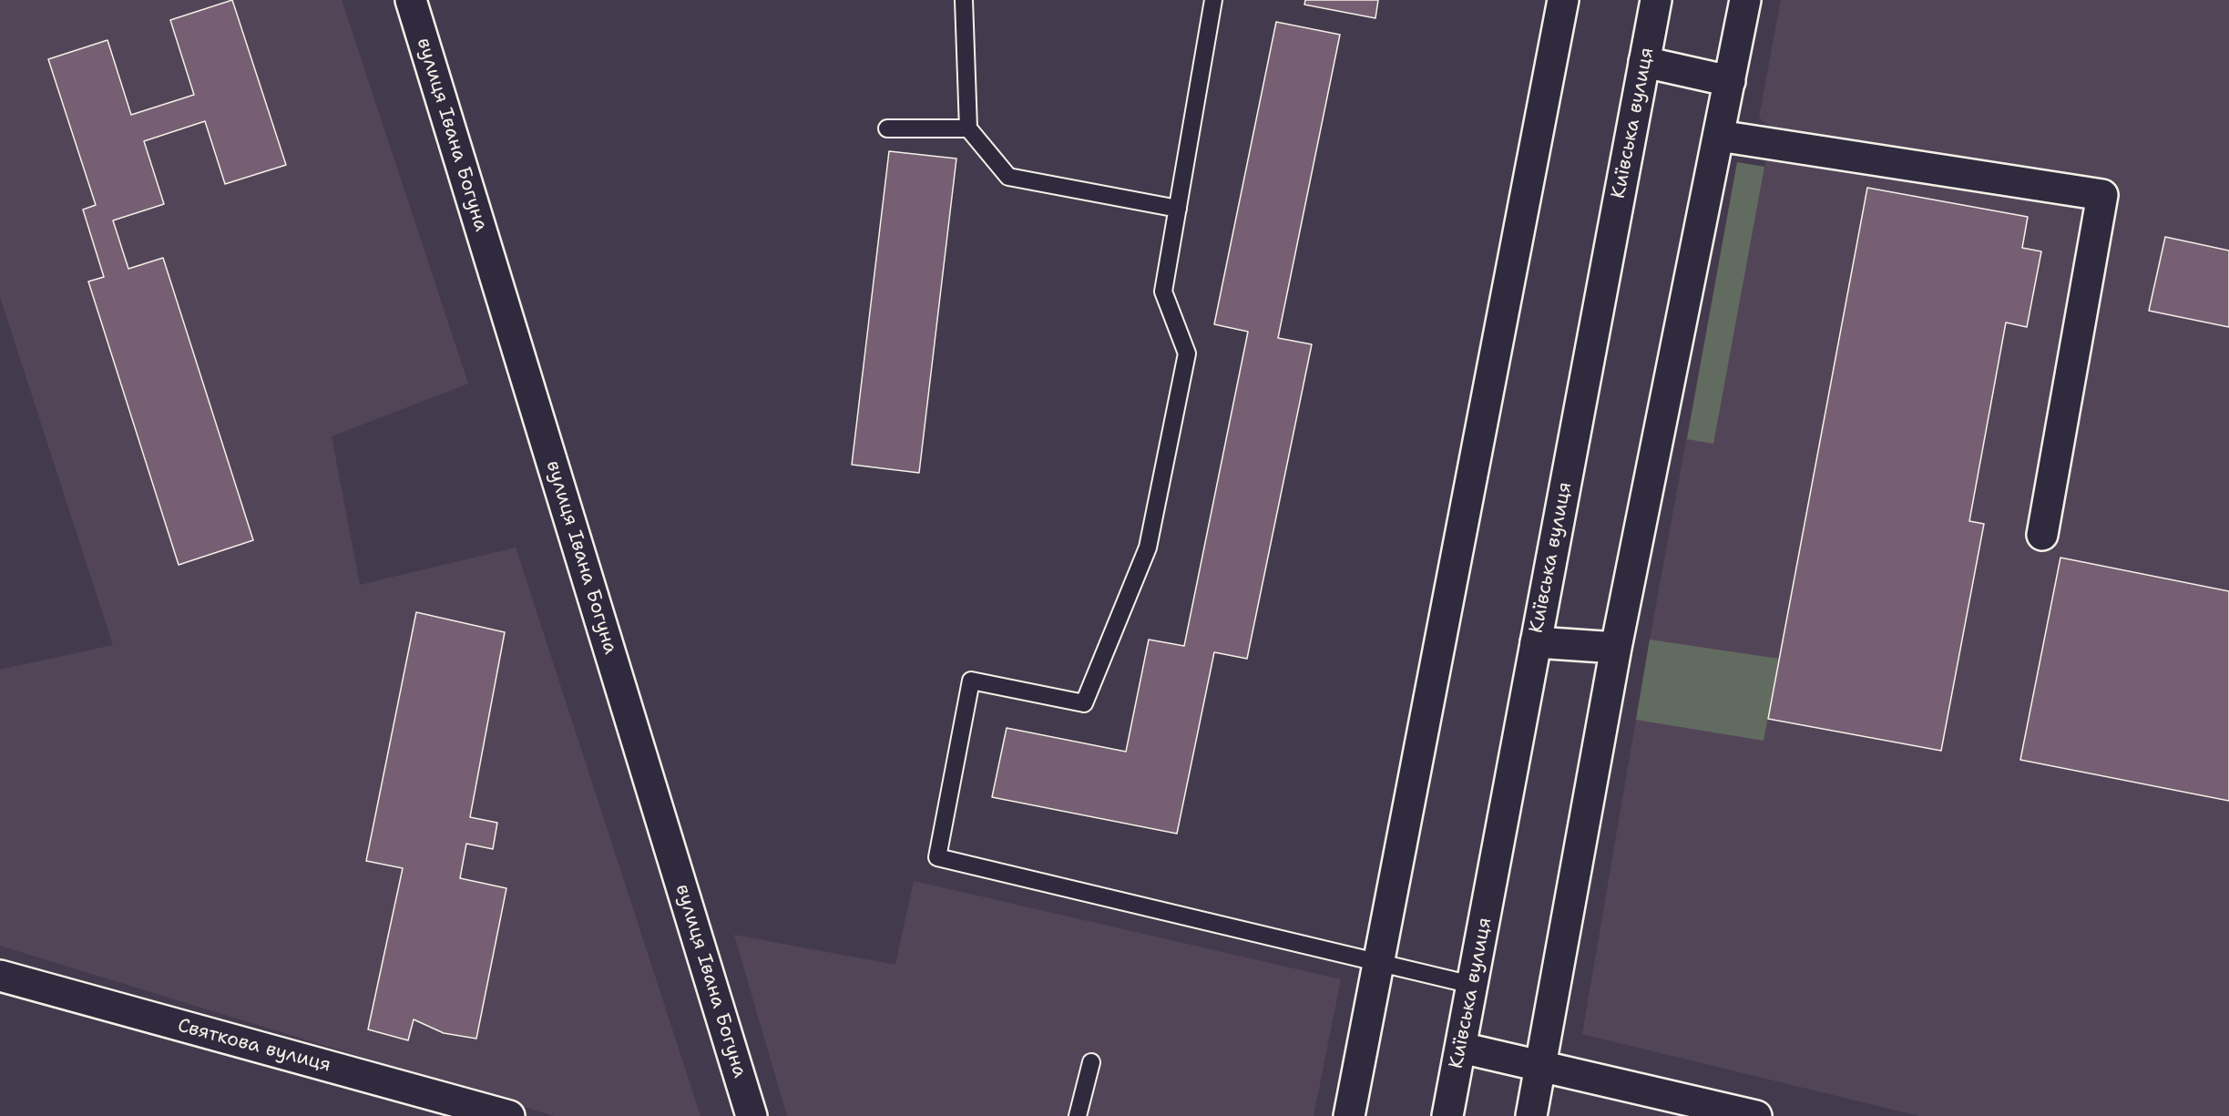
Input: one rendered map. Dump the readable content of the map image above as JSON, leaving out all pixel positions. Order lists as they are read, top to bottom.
{
  "streets": {
    "street": ["Київська вулиця", "вулиця Івана Богуна", "Святкова вулиця"]
  }
}
